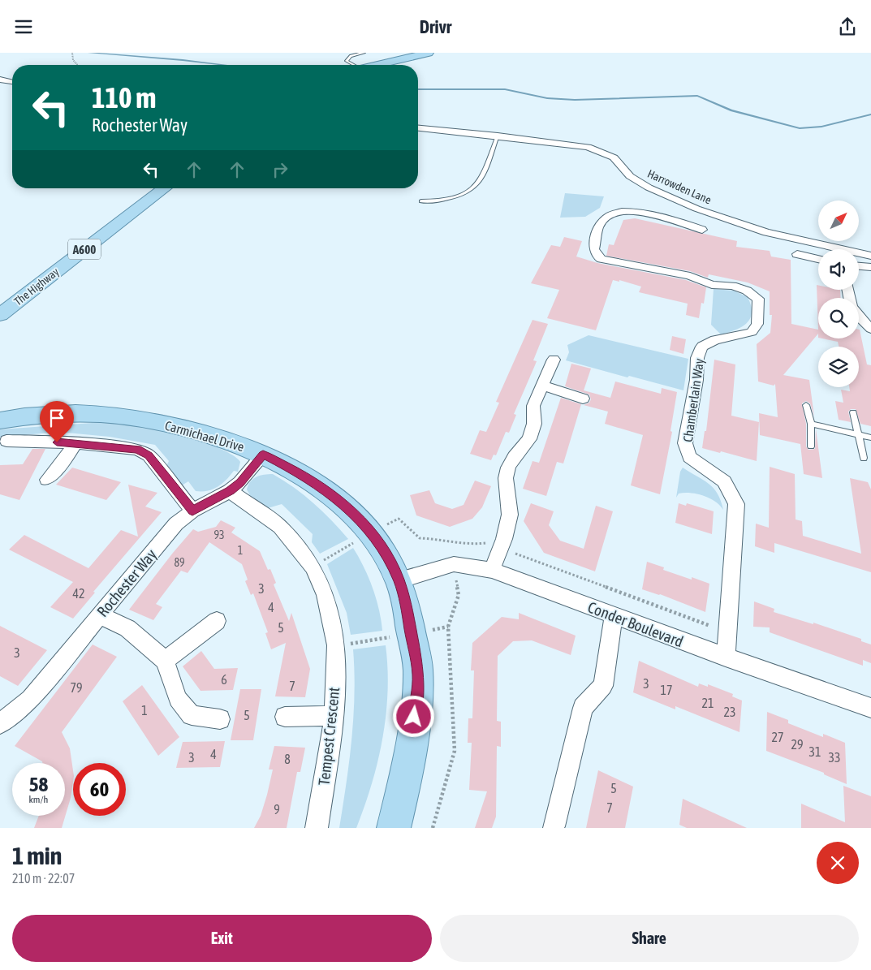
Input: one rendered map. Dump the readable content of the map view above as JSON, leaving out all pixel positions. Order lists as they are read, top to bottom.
{
  "streets": {
    "main road": ["A600", "The Highway", "Carmichael Drive"],
    "street": [
      "Harrowden Lane",
      "Chamberlain Way",
      "Rochester Way",
      "Conder Boulevard",
      "Tempest Crescent"
    ]
  },
  "crossings": [
    ["Chamberlain Way", "Conder Boulevard"],
    ["Carmichael Drive", "Rochester Way"],
    ["Carmichael Drive", "Conder Boulevard"],
    ["Rochester Way", "Tempest Crescent"]
  ],
  "house_numbers": [
    "93",
    "1",
    "89",
    "3",
    "42",
    "4",
    "5",
    "3",
    "6",
    "3",
    "7",
    "79",
    "17",
    "21",
    "1",
    "23",
    "5",
    "27",
    "29",
    "31",
    "4",
    "3",
    "33",
    "8",
    "5",
    "7",
    "9"
  ],
  "north": "top right",
  "page": {
    "header": "Drivr",
    "turn": ["110 m", "Rochester Way"],
    "speed": "58 km/h",
    "limit": "60",
    "heading": ["1 min", "210 m · 22:07"],
    "buttons": ["Exit", "Share"]
  }
}
